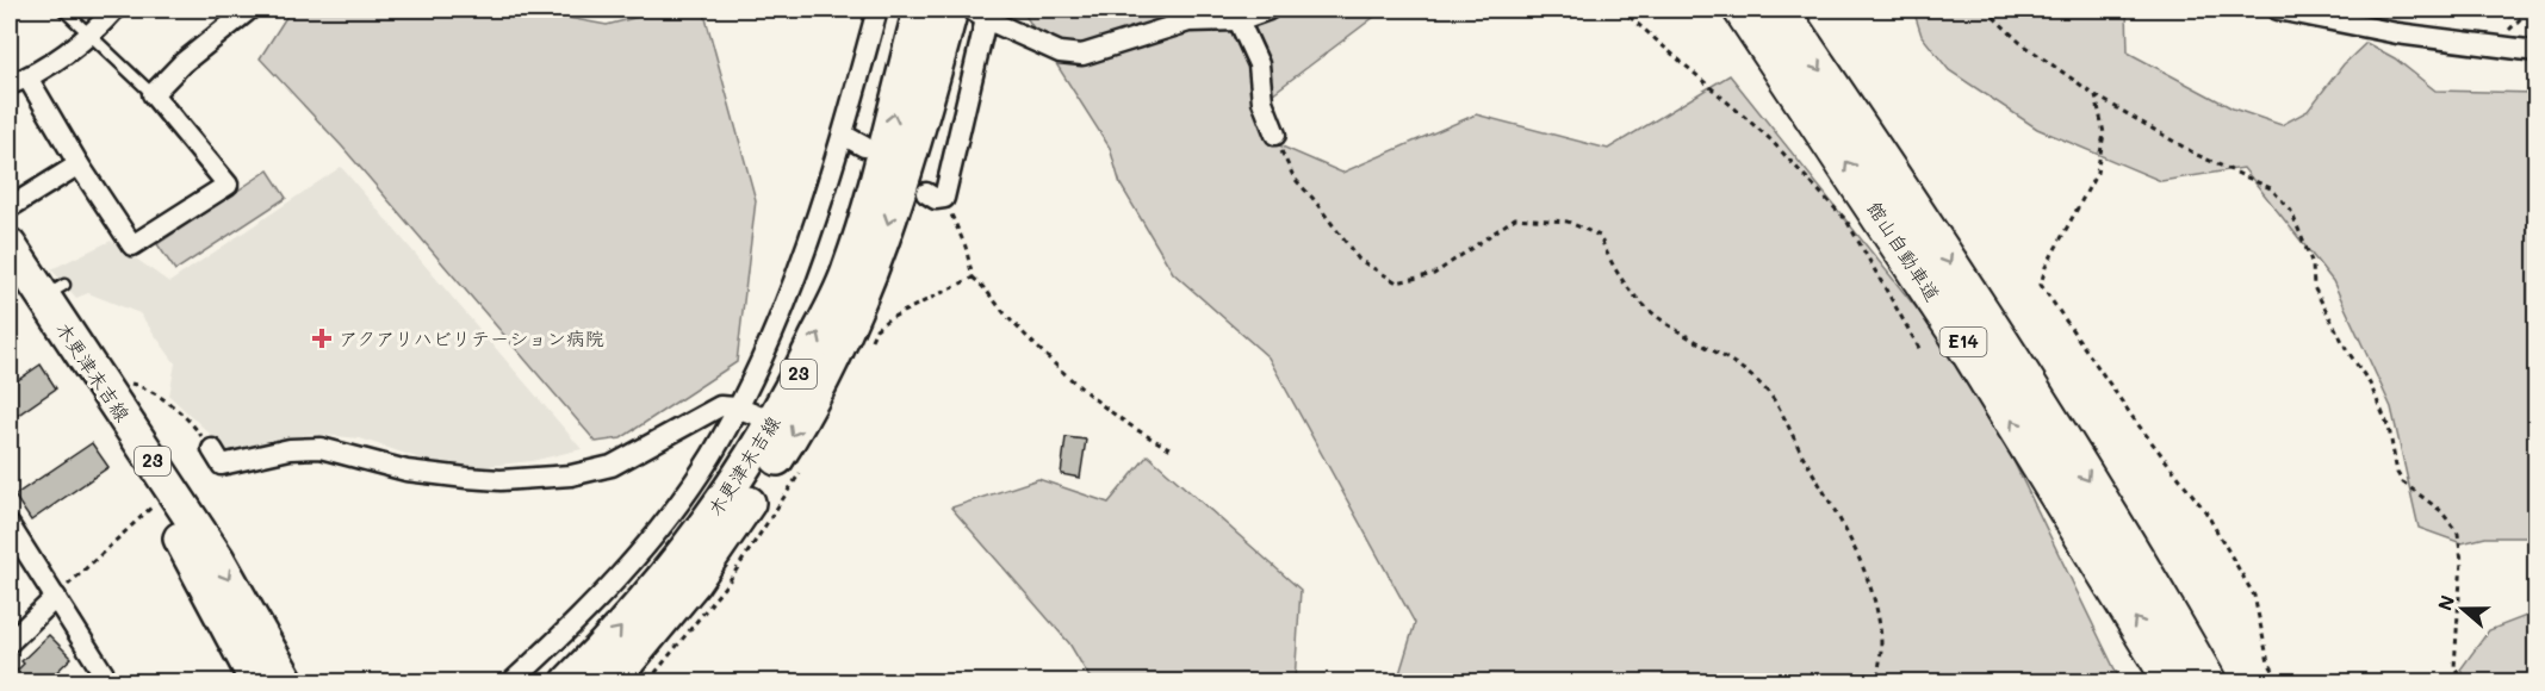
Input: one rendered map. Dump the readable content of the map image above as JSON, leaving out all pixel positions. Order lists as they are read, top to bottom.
{
  "streets": {
    "highway": ["館山自動車道", "E14"],
    "main road": ["木更津末吉線", "23"]
  },
  "places": {
    "health": ["アクアリハビリテーション病院"]
  },
  "north": "left"
}
